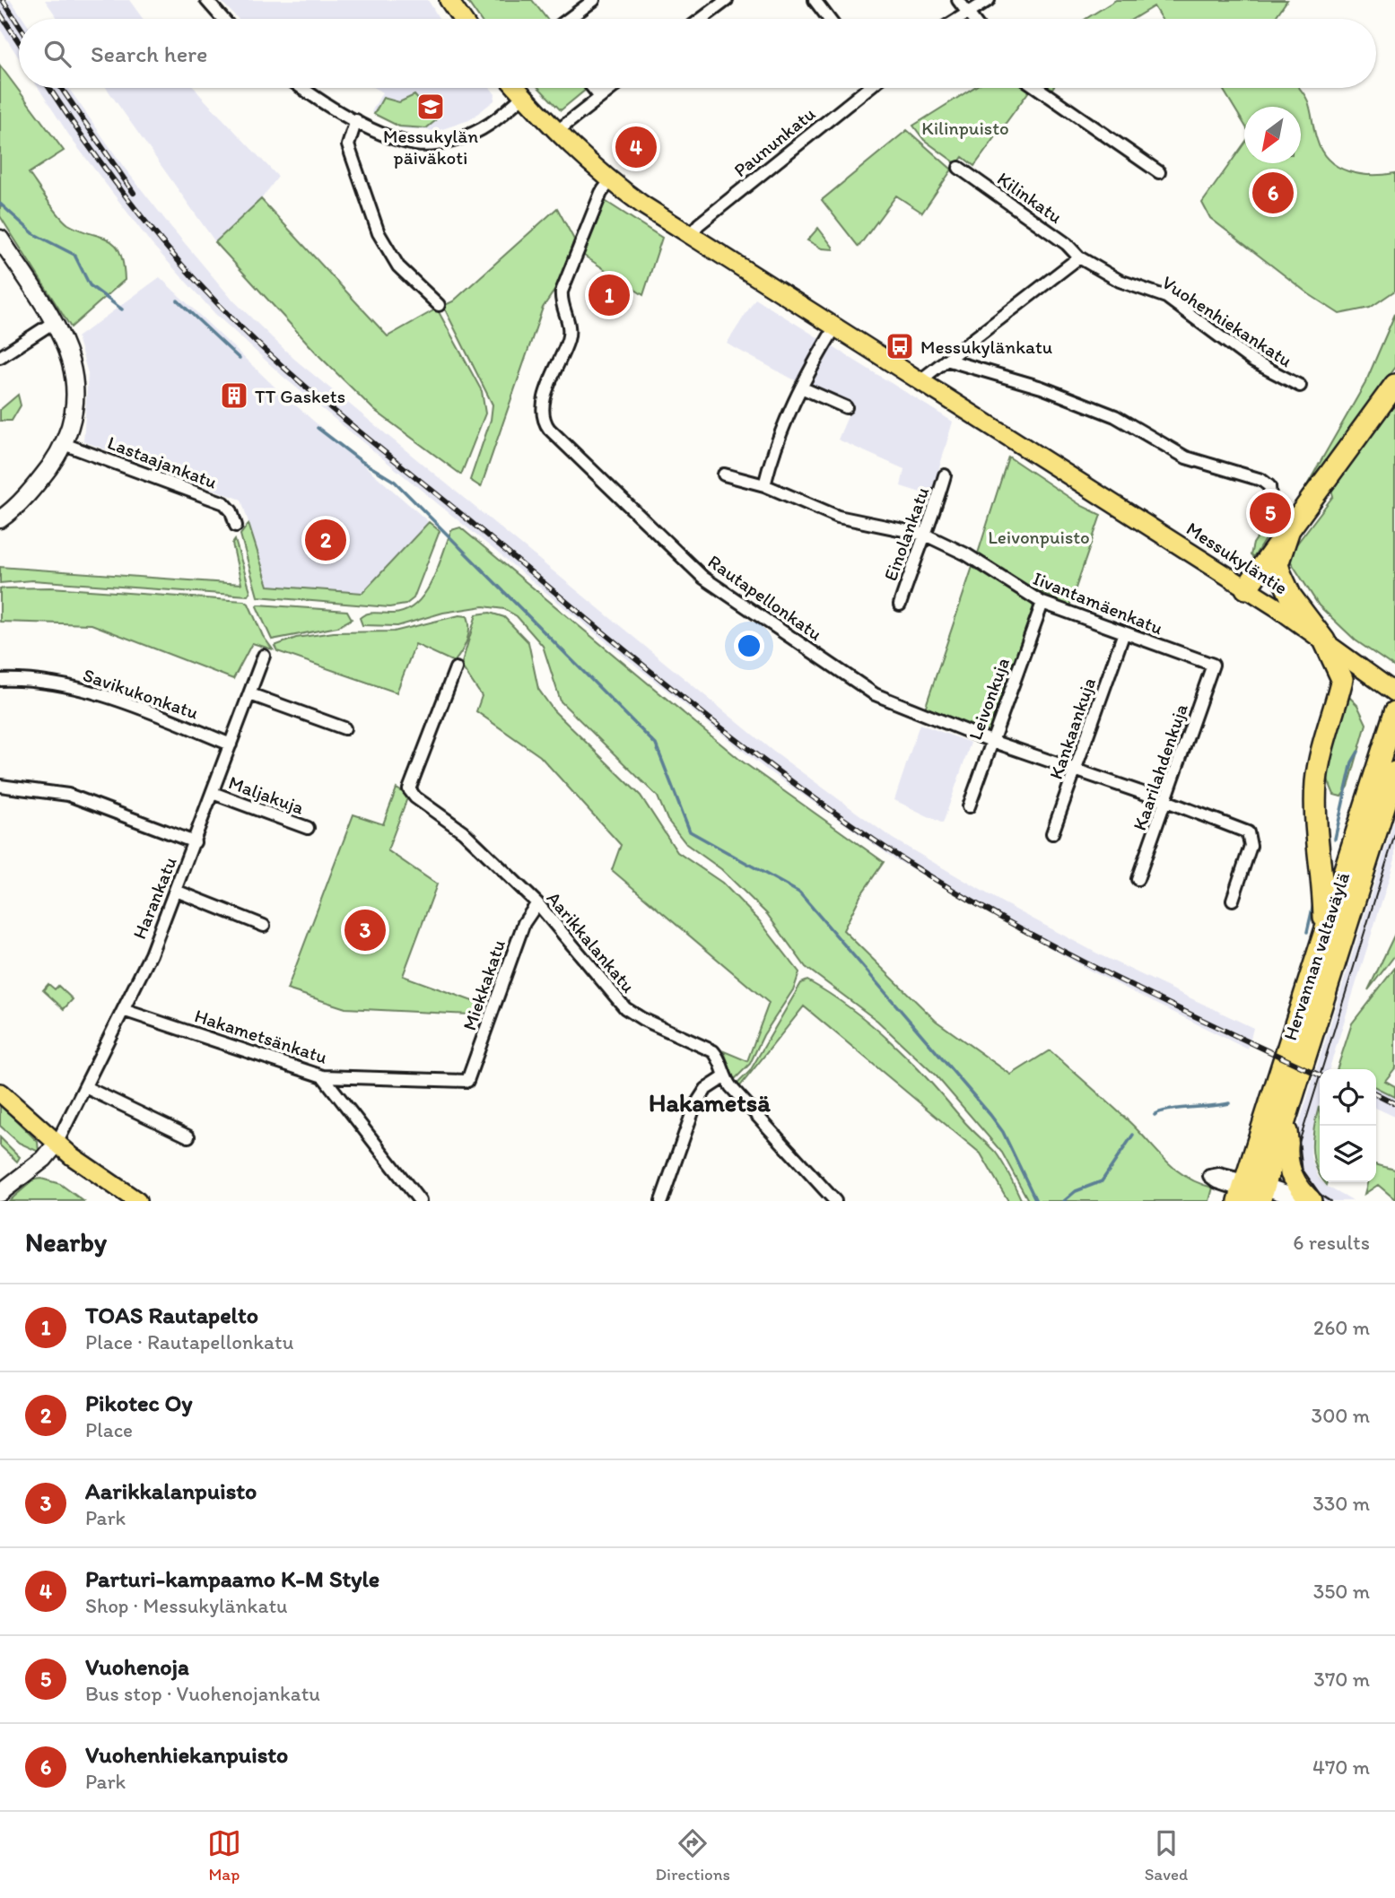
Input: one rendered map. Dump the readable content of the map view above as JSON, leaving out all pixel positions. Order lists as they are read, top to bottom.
{
  "streets": {
    "highway": ["Hervannan valtaväylä"],
    "main road": ["Messukyläntie"],
    "street": [
      "Paununkatu",
      "Kilinkatu",
      "Vuohenhiekankatu",
      "Lastaajankatu",
      "Einolankatu",
      "Rautapellonkatu",
      "Iivantamäenkatu",
      "Savikukonkatu",
      "Leivonkuja",
      "Kankaankuja",
      "Kaarilahdenkuja",
      "Maljakuja",
      "Harankatu",
      "Aarikkalankatu",
      "Miekkakatu",
      "Hakametsänkatu"
    ]
  },
  "crossings": [
    ["Kilinkatu", "Vuohenhiekankatu"],
    ["Einolankatu", "Iivantamäenkatu"],
    ["Rautapellonkatu", "Leivonkuja"],
    ["Rautapellonkatu", "Kankaankuja"],
    ["Rautapellonkatu", "Kaarilahdenkuja"],
    ["Iivantamäenkatu", "Leivonkuja"],
    ["Iivantamäenkatu", "Kankaankuja"],
    ["Iivantamäenkatu", "Kaarilahdenkuja"],
    ["Savikukonkatu", "Harankatu"],
    ["Maljakuja", "Harankatu"],
    ["Harankatu", "Hakametsänkatu"],
    ["Aarikkalankatu", "Miekkakatu"],
    ["Miekkakatu", "Hakametsänkatu"]
  ],
  "districts": ["Hakametsä"],
  "parks": ["Kilinpuisto", "Leivonpuisto"],
  "places": {
    "school or university": ["Messukylän päiväkoti"],
    "bus stop": ["Messukylänkatu"],
    "building": ["TT Gaskets"]
  },
  "north": "bottom left",
  "page": {
    "search": "Search here",
    "pins": [
      "4",
      "6",
      "1",
      "5",
      "2",
      "3"
    ],
    "heading": ["Nearby", "6 results"],
    "list": [
      {
        "mark": "1",
        "name": "TOAS Rautapelto",
        "note": "Place · Rautapellonkatu",
        "value": "260 m"
      },
      {
        "mark": "2",
        "name": "Pikotec Oy",
        "note": "Place",
        "value": "300 m"
      },
      {
        "mark": "3",
        "name": "Aarikkalanpuisto",
        "note": "Park",
        "value": "330 m"
      },
      {
        "mark": "4",
        "name": "Parturi-kampaamo K-M Style",
        "note": "Shop · Messukylänkatu",
        "value": "350 m"
      },
      {
        "mark": "5",
        "name": "Vuohenoja",
        "note": "Bus stop · Vuohenojankatu",
        "value": "370 m"
      },
      {
        "mark": "6",
        "name": "Vuohenhiekanpuisto",
        "note": "Park",
        "value": "470 m"
      }
    ],
    "nav": ["Map", "Directions", "Saved"]
  }
}
